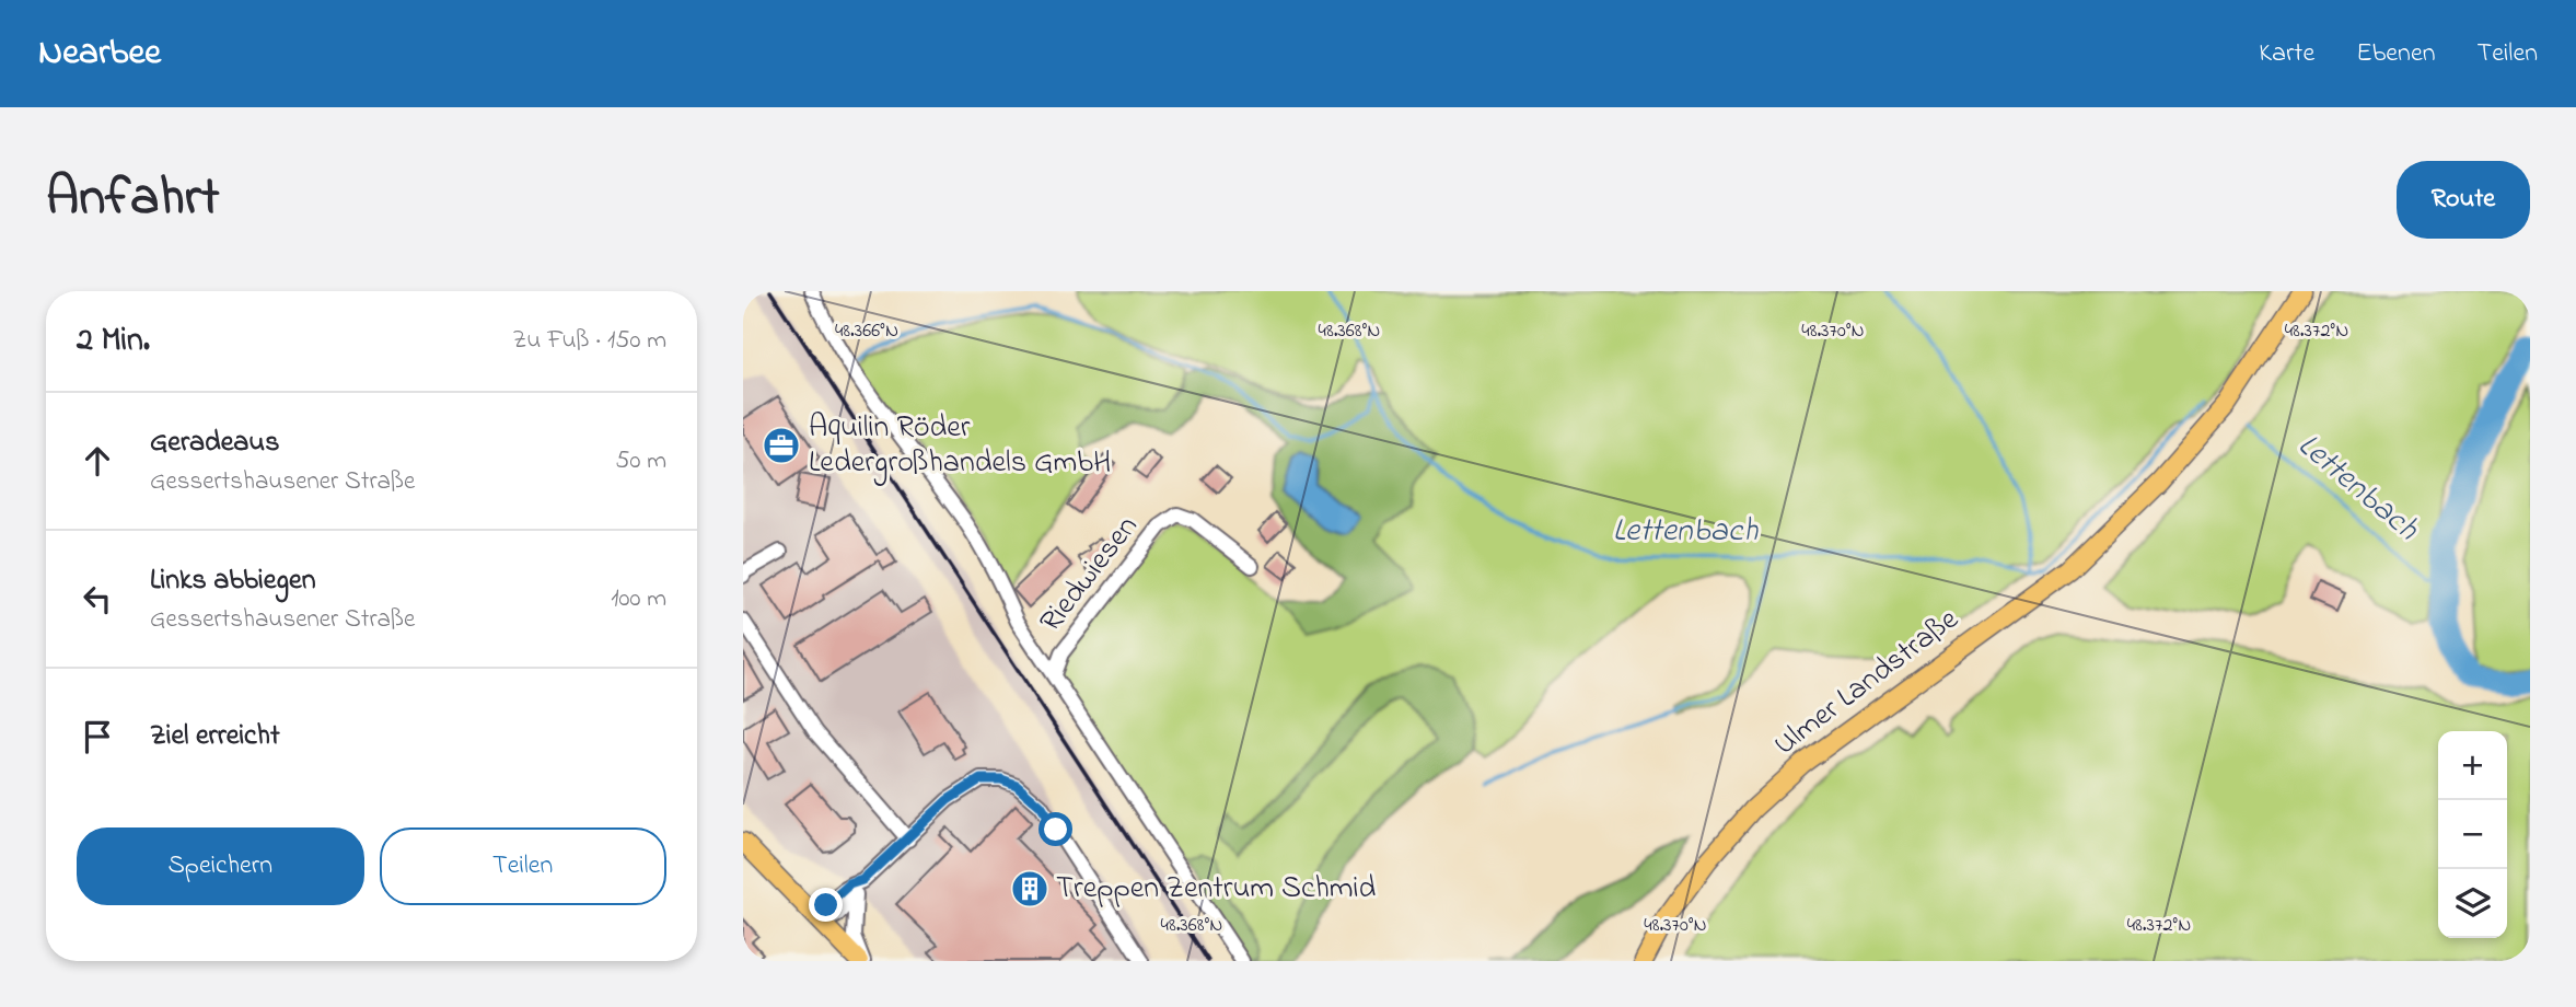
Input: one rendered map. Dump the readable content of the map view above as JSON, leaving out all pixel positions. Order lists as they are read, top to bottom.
{
  "streets": {
    "main road": ["Ulmer Landstraße"],
    "street": ["Riedwiesen"]
  },
  "water": ["Lettenbach"],
  "places": {
    "office": ["Aquilin Röder Ledergroßhandels GmbH"],
    "building": ["Treppen Zentrum Schmid"]
  },
  "page": {
    "header": "Nearbee",
    "nav": ["Karte", "Ebenen", "Teilen"],
    "title": "Anfahrt",
    "buttons": [
      "Route",
      ["Speichern", "Teilen"]
    ],
    "heading": ["2 Min.", "Zu Fuß · 150 m"],
    "list": [
      ["Geradeaus", "Gessertshausener Straße", "50 m"],
      ["Links abbiegen", "Gessertshausener Straße", "100 m"],
      "Ziel erreicht"
    ],
    "map_buttons": ["+", "−"]
  },
  "coordinates": [
    "48.366°N",
    "48.368°N",
    "48.370°N",
    "48.372°N"
  ]
}
